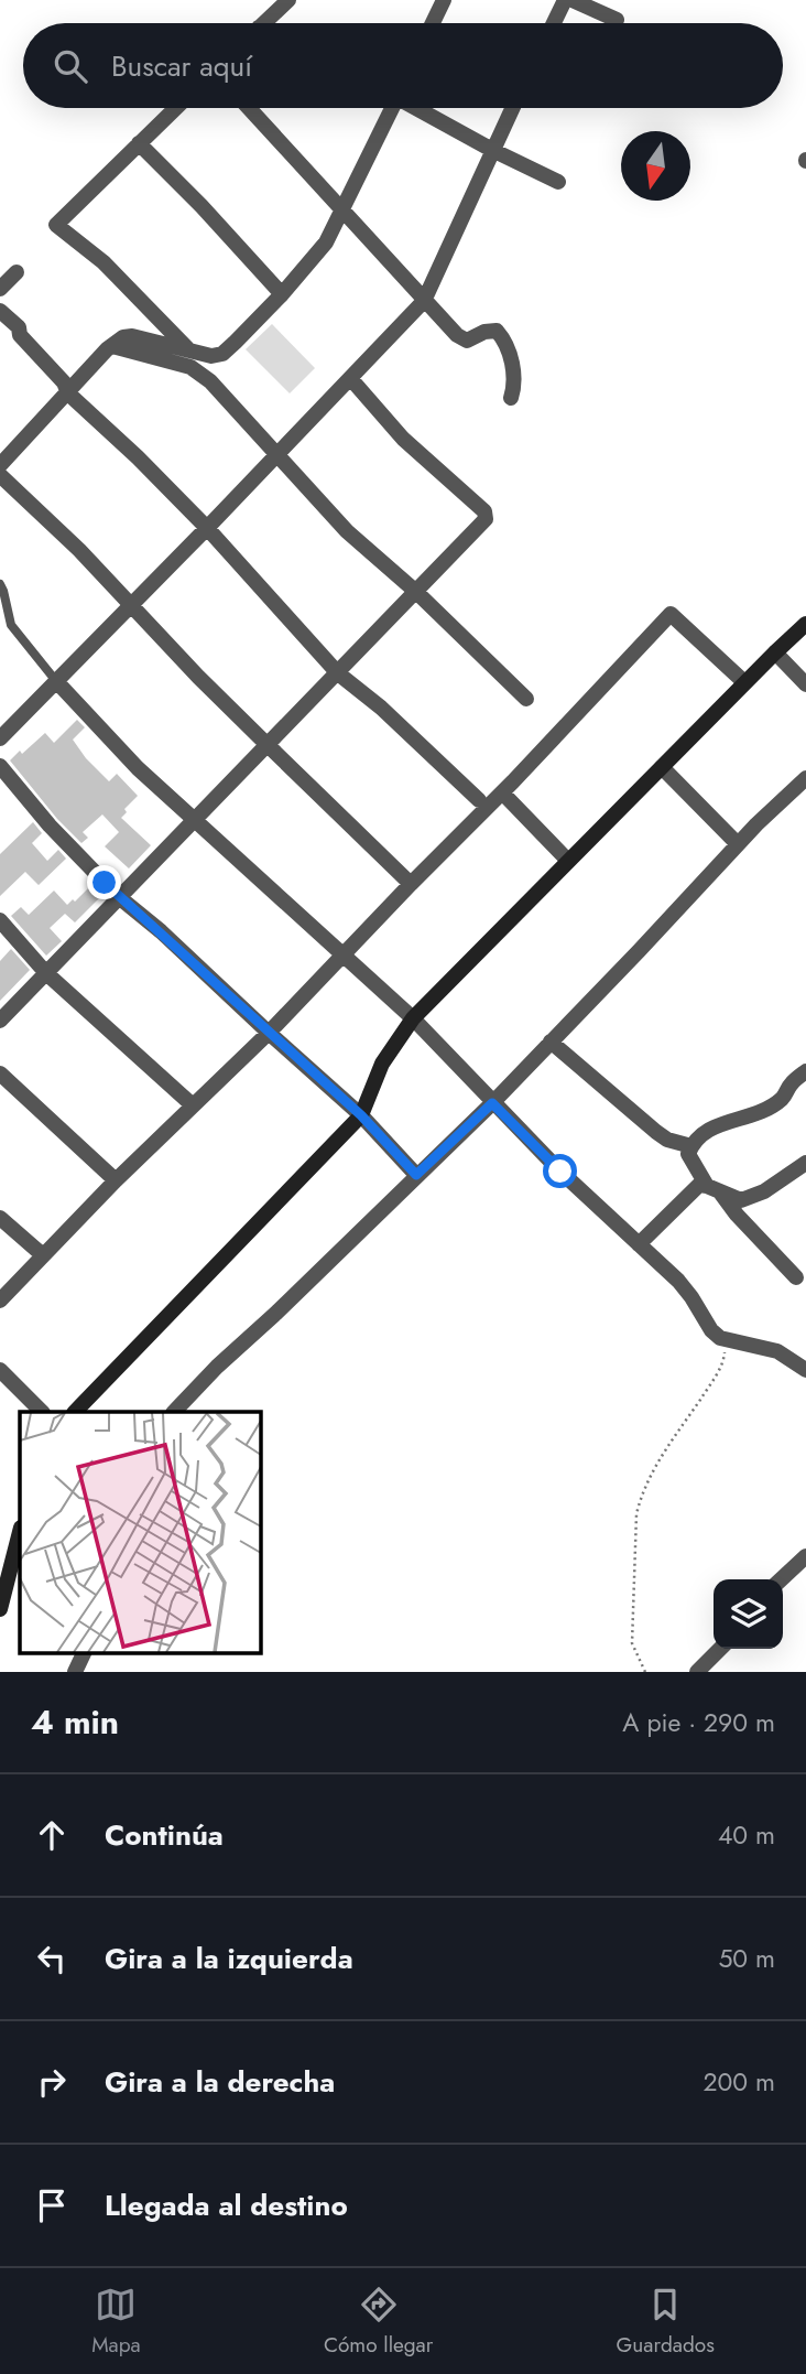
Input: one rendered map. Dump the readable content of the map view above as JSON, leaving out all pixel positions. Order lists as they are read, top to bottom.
{
  "north": "bottom",
  "page": {
    "search": "Buscar aquí",
    "heading": ["4 min", "A pie · 290 m"],
    "list": [
      ["Continúa", "40 m"],
      ["Gira a la izquierda", "50 m"],
      ["Gira a la derecha", "200 m"],
      "Llegada al destino"
    ],
    "nav": ["Mapa", "Cómo llegar", "Guardados"]
  }
}
